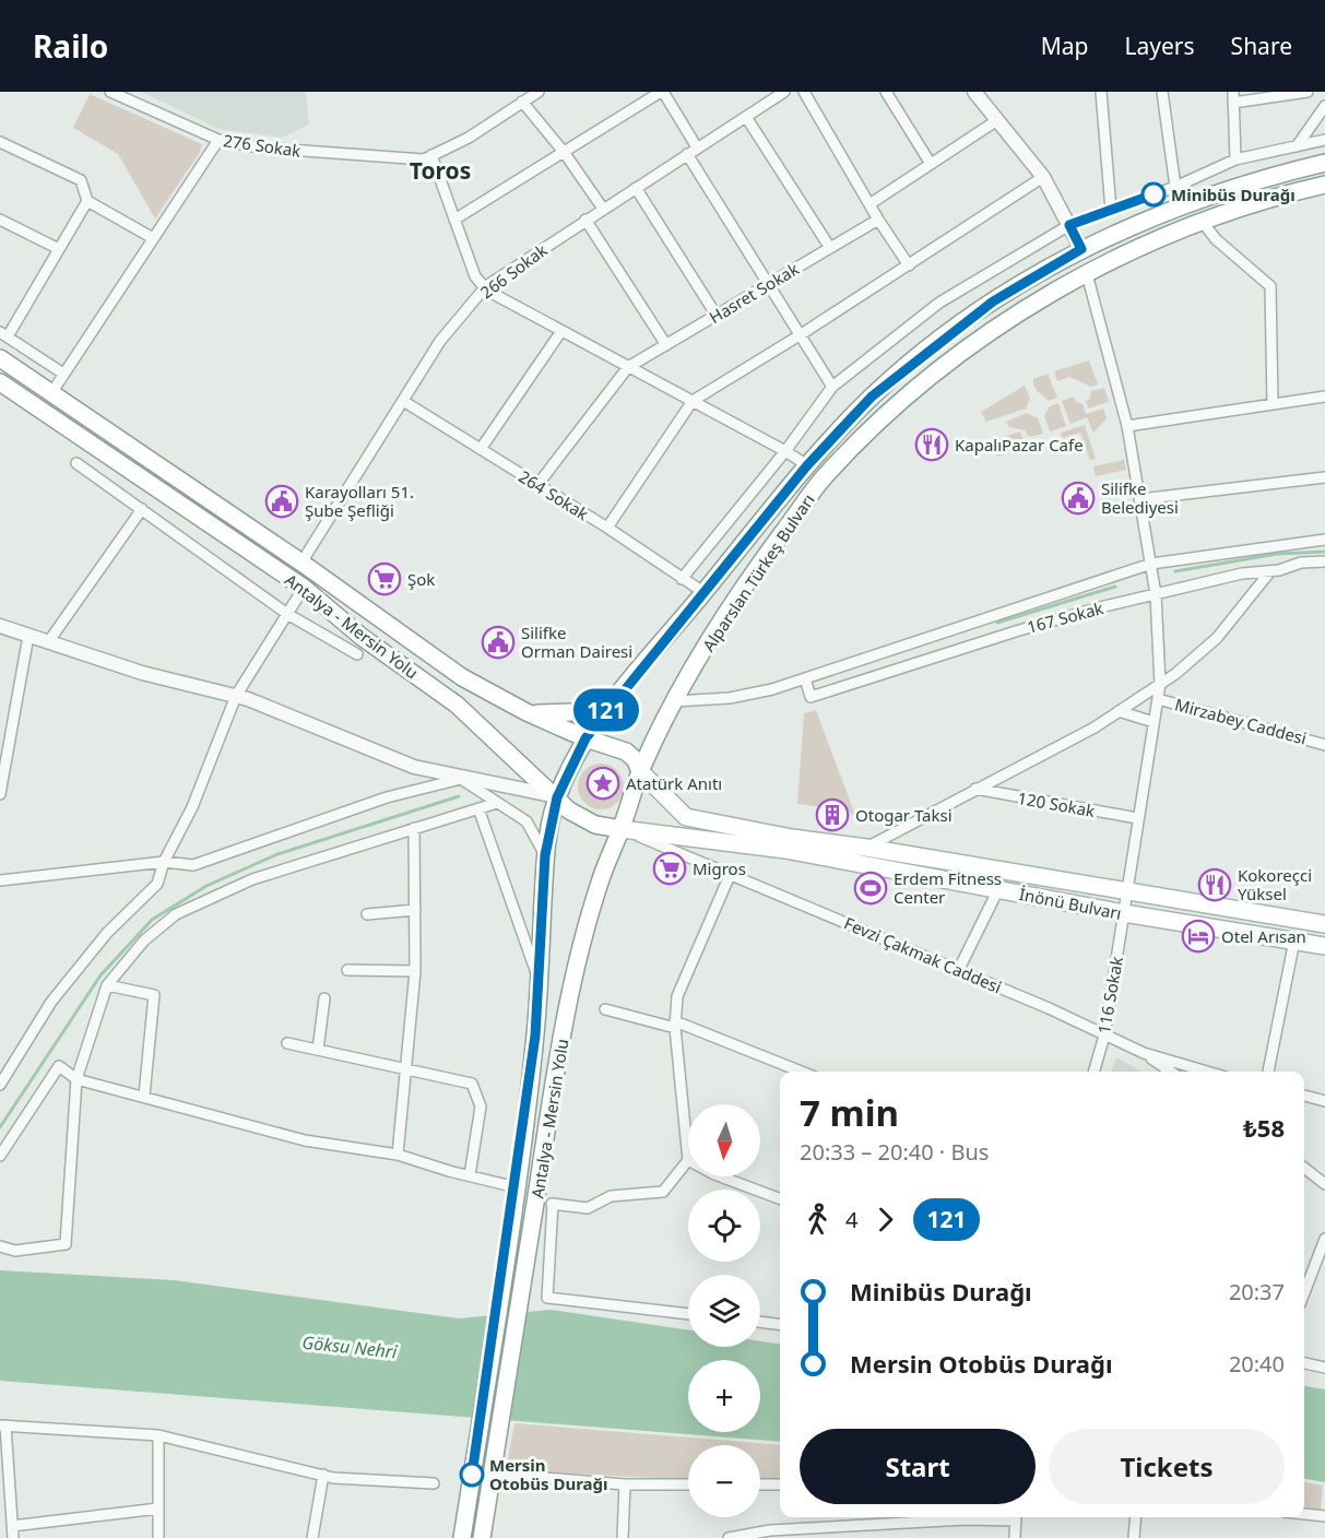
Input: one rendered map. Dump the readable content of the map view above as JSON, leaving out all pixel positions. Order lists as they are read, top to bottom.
{
  "streets": {
    "main road": ["Alparslan Türkeş Bulvarı", "Antalya - Mersin Yolu", "İnönü Bulvarı"],
    "street": [
      "276 Sokak",
      "266 Sokak",
      "Hasret Sokak",
      "264 Sokak",
      "167 Sokak",
      "Mirzabey Caddesi",
      "120 Sokak",
      "Fevzi Çakmak Caddesi",
      "116 Sokak"
    ]
  },
  "crossings": [
    ["266 Sokak", "264 Sokak"],
    ["266 Sokak", "Antalya - Mersin Yolu"],
    ["Hasret Sokak", "264 Sokak"],
    ["264 Sokak", "Alparslan Türkeş Bulvarı"],
    ["Alparslan Türkeş Bulvarı", "Antalya - Mersin Yolu"],
    ["Alparslan Türkeş Bulvarı", "İnönü Bulvarı"],
    ["Alparslan Türkeş Bulvarı", "Fevzi Çakmak Caddesi"],
    ["Alparslan Türkeş Bulvarı", "116 Sokak"],
    ["167 Sokak", "116 Sokak"],
    ["Antalya - Mersin Yolu", "İnönü Bulvarı"],
    ["Antalya - Mersin Yolu", "Fevzi Çakmak Caddesi"],
    ["Mirzabey Caddesi", "116 Sokak"],
    ["120 Sokak", "116 Sokak"],
    ["İnönü Bulvarı", "Fevzi Çakmak Caddesi"],
    ["İnönü Bulvarı", "116 Sokak"],
    ["Fevzi Çakmak Caddesi", "116 Sokak"]
  ],
  "districts": ["Toros"],
  "water": ["Göksu Nehri"],
  "places": {
    "other": ["Minibüs Durağı", "Mersin Otobüs Durağı"],
    "restaurant": ["KapalıPazar Cafe", "Kokoreçci Yüksel"],
    "public building": ["Silifke Belediyesi", "Karayolları 51. Şube Şefliği", "Silifke Orman Dairesi"],
    "supermarket": ["Şok", "Migros"],
    "place": ["Atatürk Anıtı"],
    "building": ["Otogar Taksi"],
    "sports": ["Erdem Fitness Center"],
    "hotel": ["Otel Arısan"]
  },
  "lines": ["bus line 121"],
  "north": "bottom",
  "page": {
    "header": "Railo",
    "nav": ["Map", "Layers", "Share"],
    "on_map": "121",
    "heading": ["7 min", "20:33 – 20:40 · Bus", "₺58"],
    "map_buttons": ["+", "−"],
    "legs": ["4", "121"],
    "list": [
      {
        "name": "Minibüs Durağı",
        "value": "20:37"
      },
      {
        "name": "Mersin Otobüs Durağı",
        "value": "20:40"
      }
    ],
    "buttons": ["Start", "Tickets"]
  }
}
